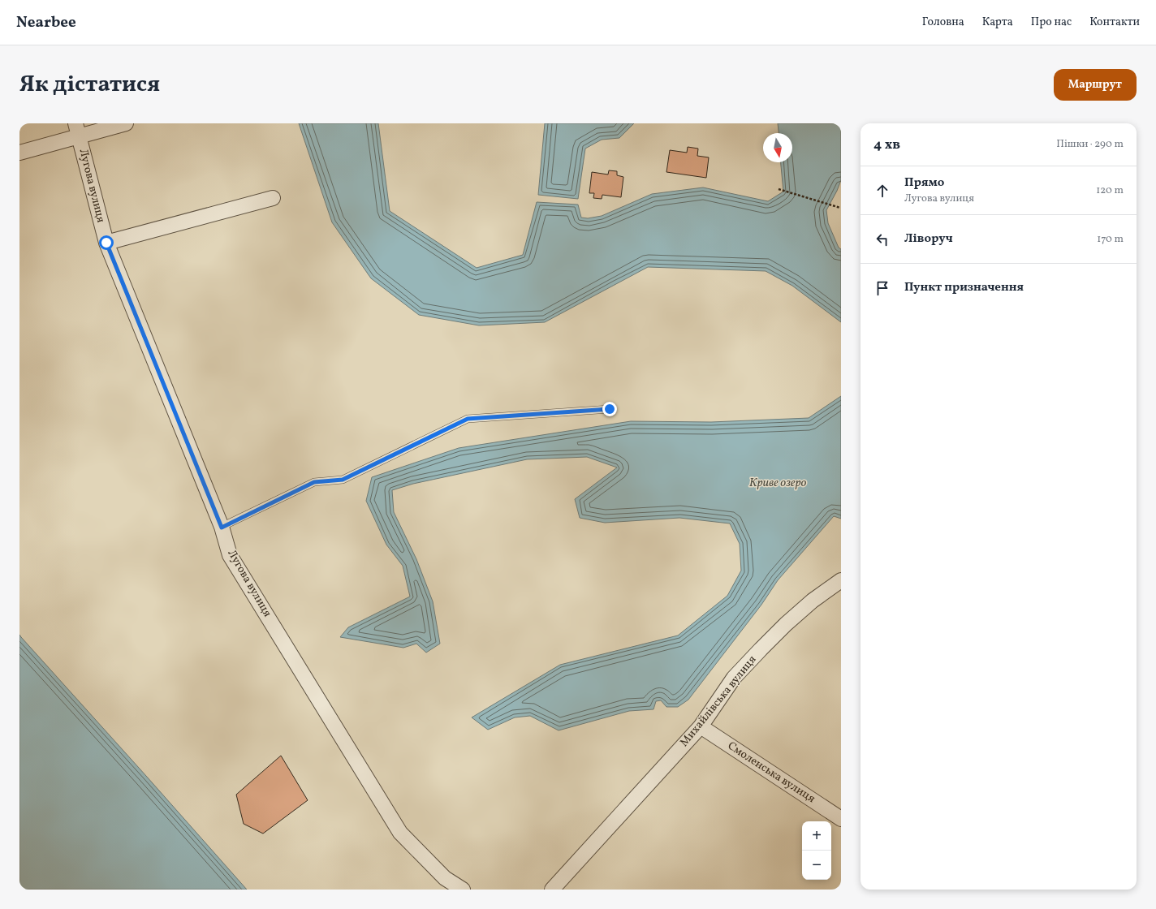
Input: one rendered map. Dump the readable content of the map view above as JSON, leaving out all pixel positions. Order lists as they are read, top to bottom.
{
  "streets": {
    "street": ["Лугова вулиця", "Михайлівська вулиця", "Смоленська вулиця"]
  },
  "crossings": [
    ["Михайлівська вулиця", "Смоленська вулиця"]
  ],
  "water": ["Криве озеро"],
  "north": "bottom",
  "page": {
    "header": "Nearbee",
    "nav": [
      "Головна",
      "Карта",
      "Про нас",
      "Контакти"
    ],
    "title": "Як дістатися",
    "buttons": "Маршрут",
    "heading": ["4 хв", "Пішки · 290 m"],
    "list": [
      ["Прямо", "Лугова вулиця", "120 m"],
      ["Ліворуч", "170 m"],
      "Пункт призначення"
    ],
    "map_buttons": ["+", "−"]
  }
}
